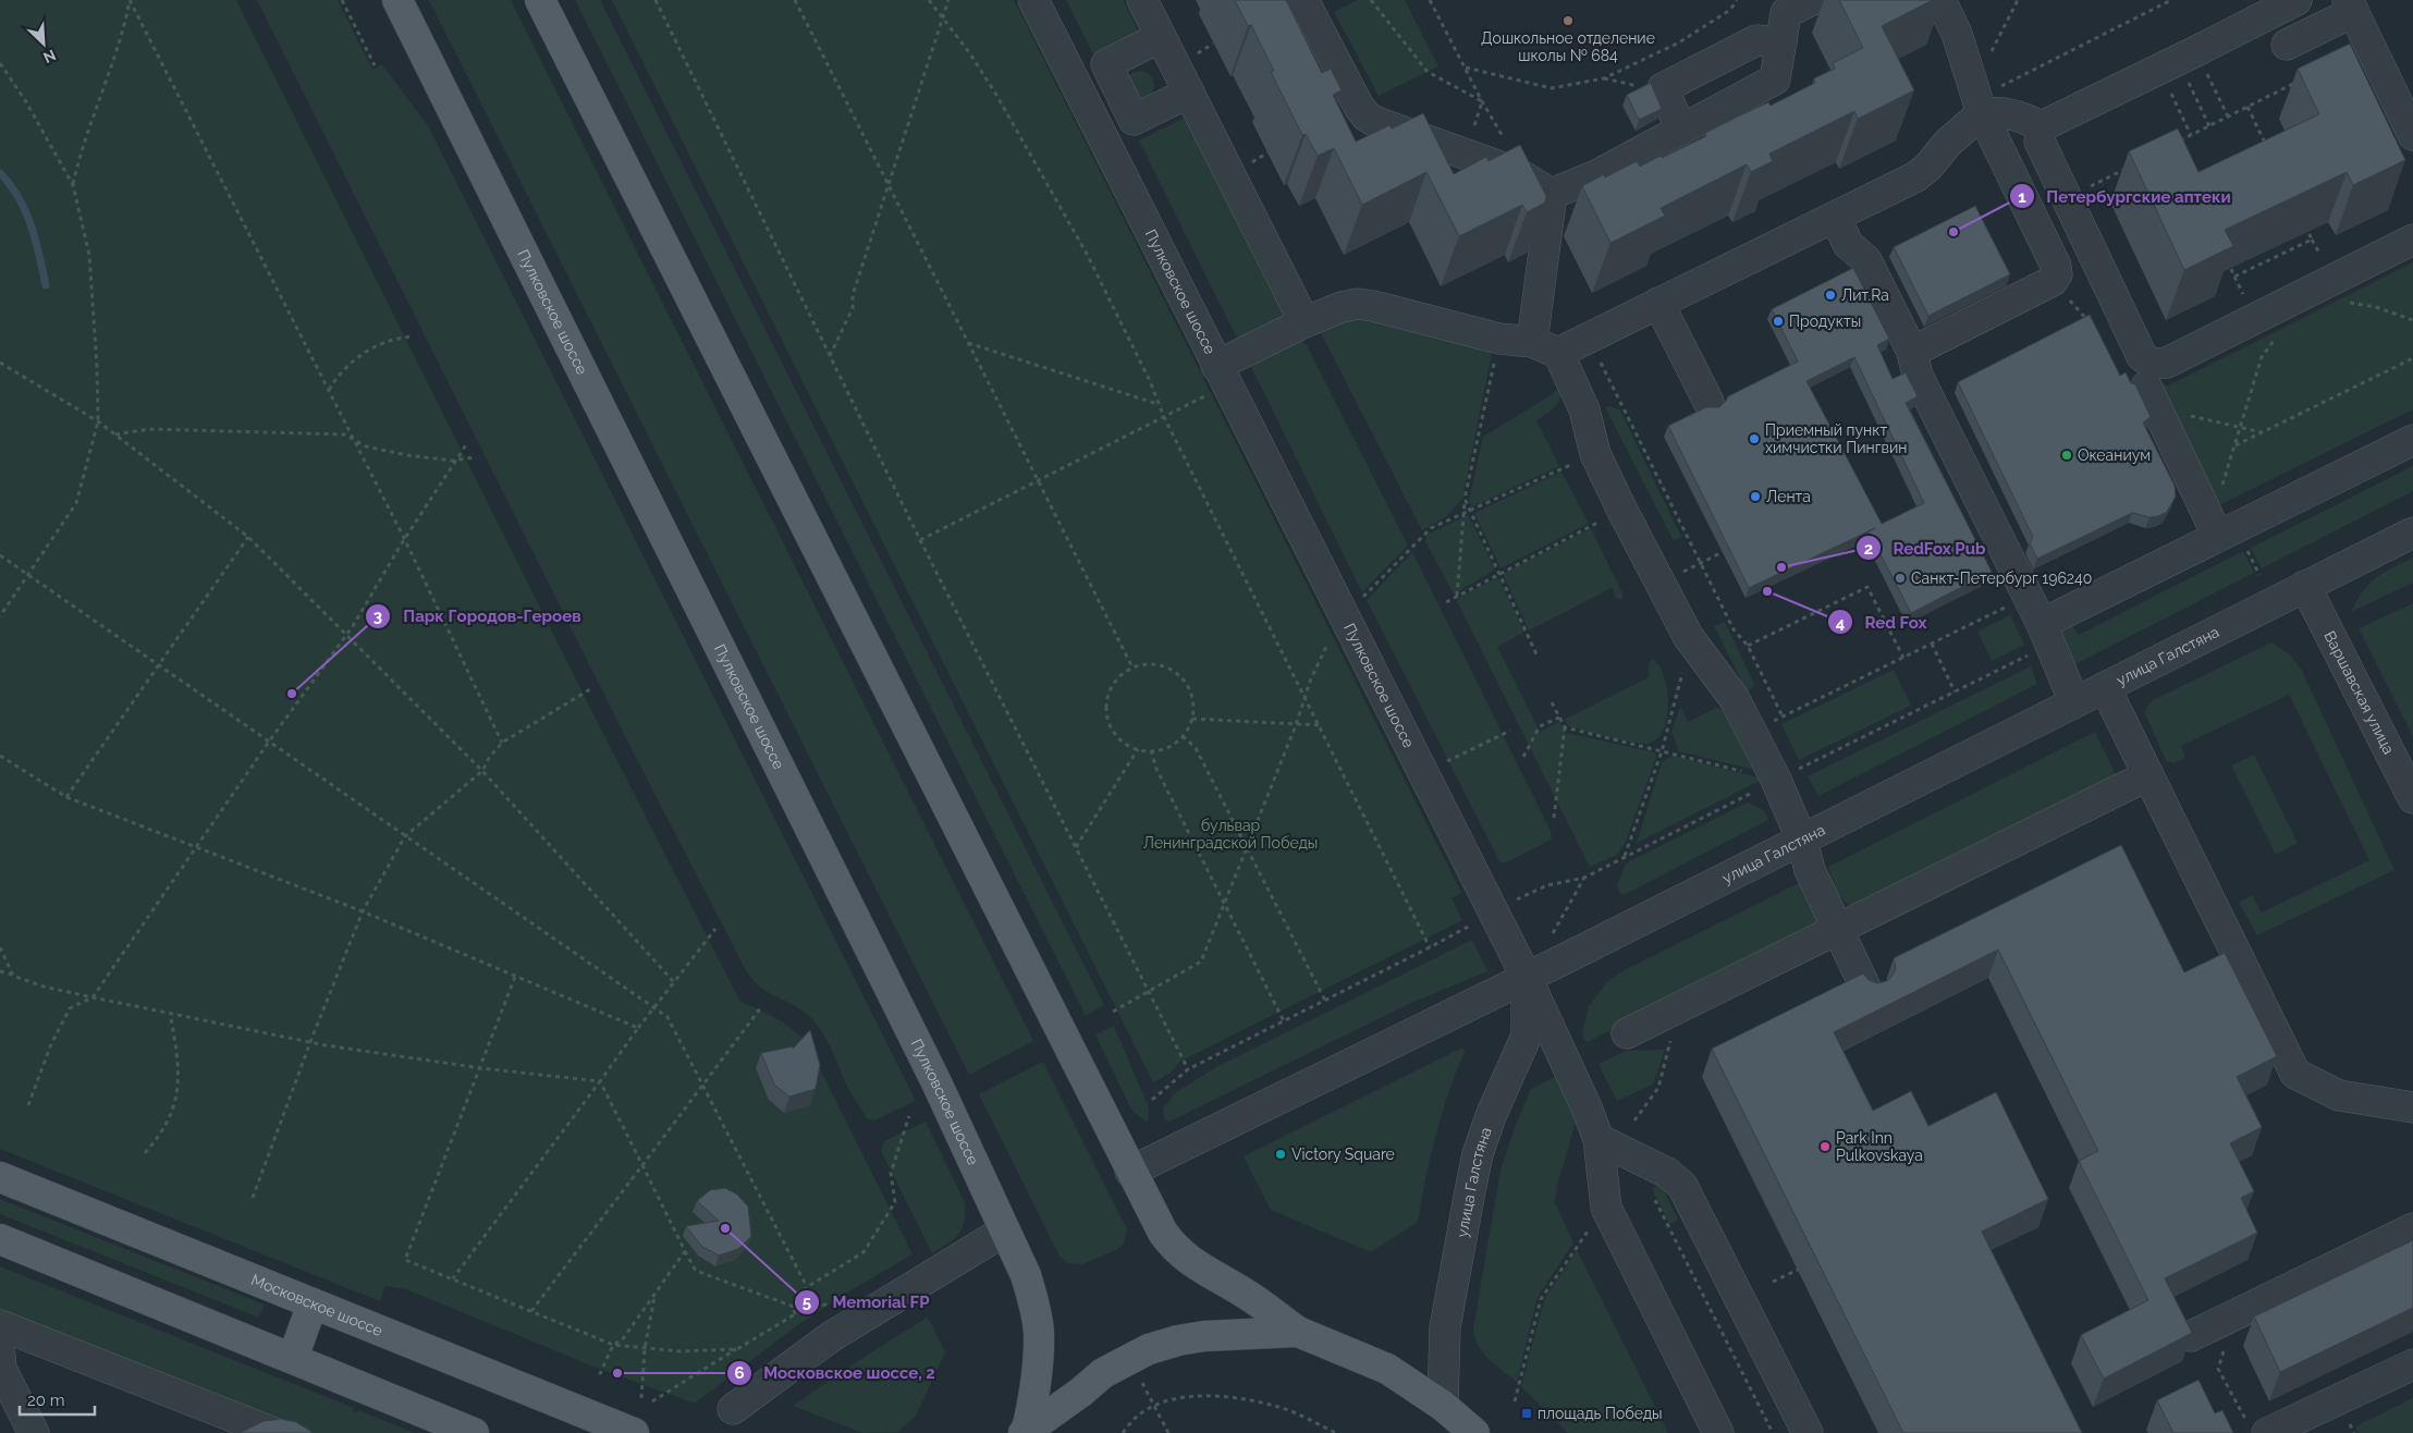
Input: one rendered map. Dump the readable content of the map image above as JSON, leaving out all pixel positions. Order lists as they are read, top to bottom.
{
  "streets": {
    "main road": ["Пулковское шоссе", "Московское шоссе"],
    "street": ["улица Галстяна", "Варшавская улица"]
  },
  "crossings": [
    ["Пулковское шоссе", "улица Галстяна"],
    ["улица Галстяна", "Варшавская улица"]
  ],
  "parks": ["бульвар Ленинградской Победы"],
  "places": {
    "other": [
      "Дошкольное отделение школы № 684",
      "Петербургские аптеки",
      "Лит.Ra",
      "Продукты",
      "Приемный пункт химчистки Пингвин",
      "Океаниум",
      "Лента",
      "RedFox Pub",
      "Санкт-Петербург 196240",
      "Red Fox",
      "Парк Городов-Героев",
      "Park Inn Pulkovskaya",
      "Victory Square",
      "Memorial FP",
      "Московское шоссе, 2"
    ],
    "transit": ["площадь Победы"]
  },
  "scale_bar": "20 m",
  "north": "bottom right"
}
